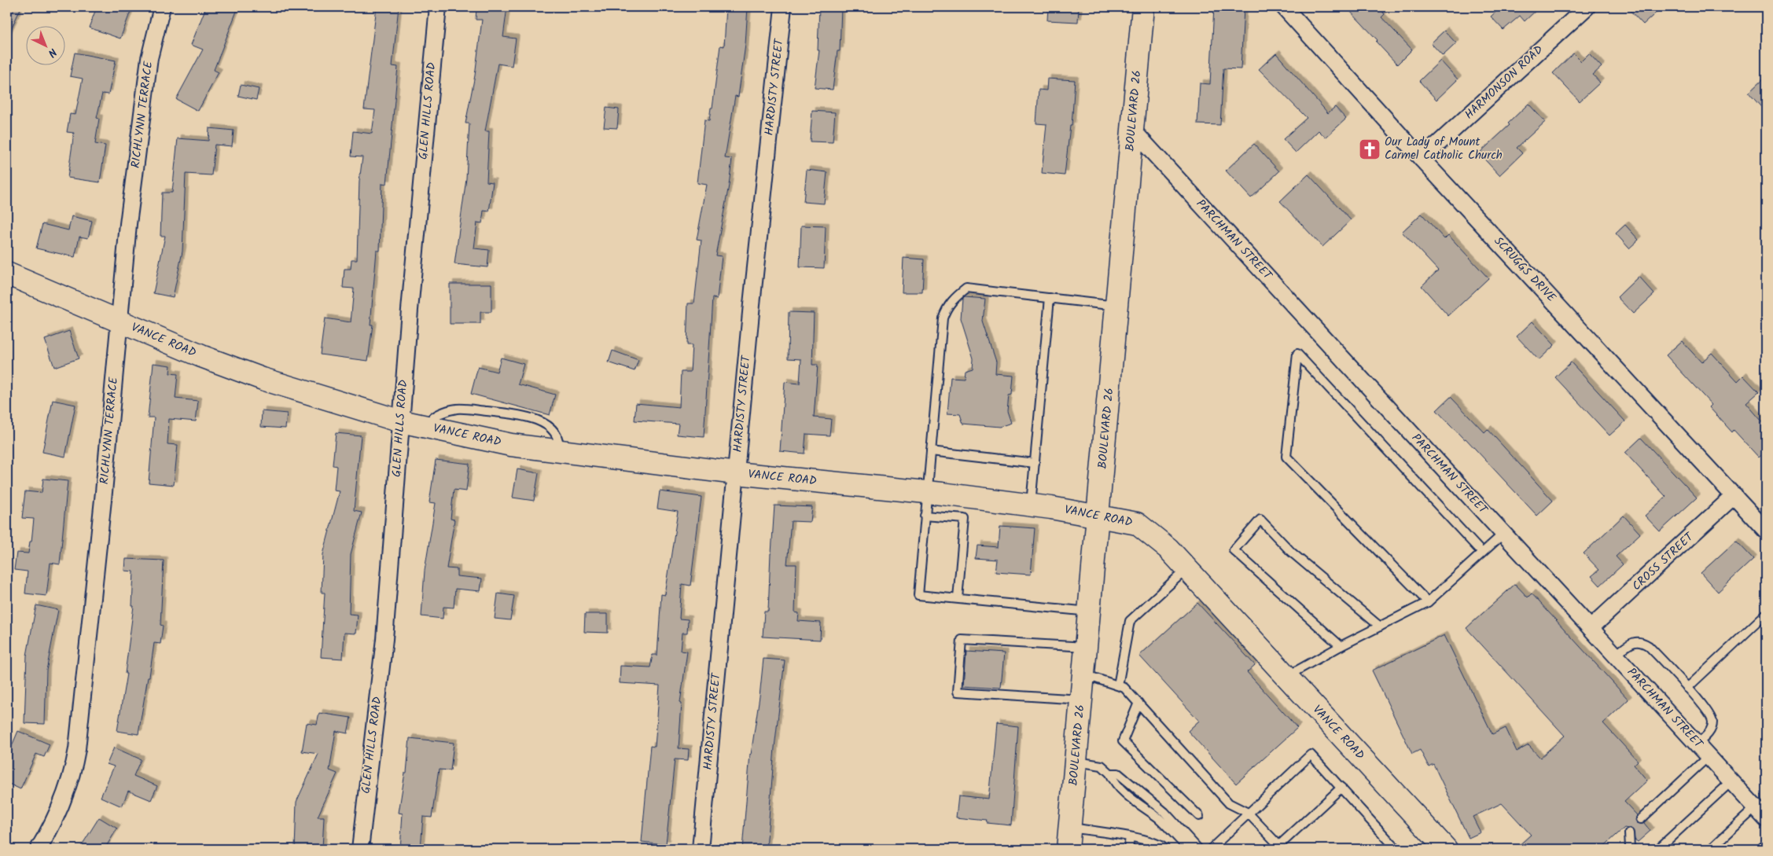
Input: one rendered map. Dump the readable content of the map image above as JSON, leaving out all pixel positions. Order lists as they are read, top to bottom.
{
  "streets": {
    "street": [
      "HARMONSON ROAD",
      "HARDISTY STREET",
      "GLEN HILLS ROAD",
      "BOULEVARD 26",
      "RICHLYNN TERRACE",
      "PARCHMAN STREET",
      "SCRUGGS DRIVE",
      "VANCE ROAD",
      "CROSS STREET"
    ]
  },
  "crossings": [
    ["HARMONSON ROAD", "SCRUGGS DRIVE"],
    ["HARDISTY STREET", "VANCE ROAD"],
    ["GLEN HILLS ROAD", "VANCE ROAD"],
    ["BOULEVARD 26", "PARCHMAN STREET"],
    ["BOULEVARD 26", "VANCE ROAD"],
    ["RICHLYNN TERRACE", "VANCE ROAD"],
    ["PARCHMAN STREET", "CROSS STREET"],
    ["SCRUGGS DRIVE", "CROSS STREET"]
  ],
  "places": {
    "church": ["Our Lady of Mount Carmel Catholic Church"]
  },
  "north": "bottom right"
}
